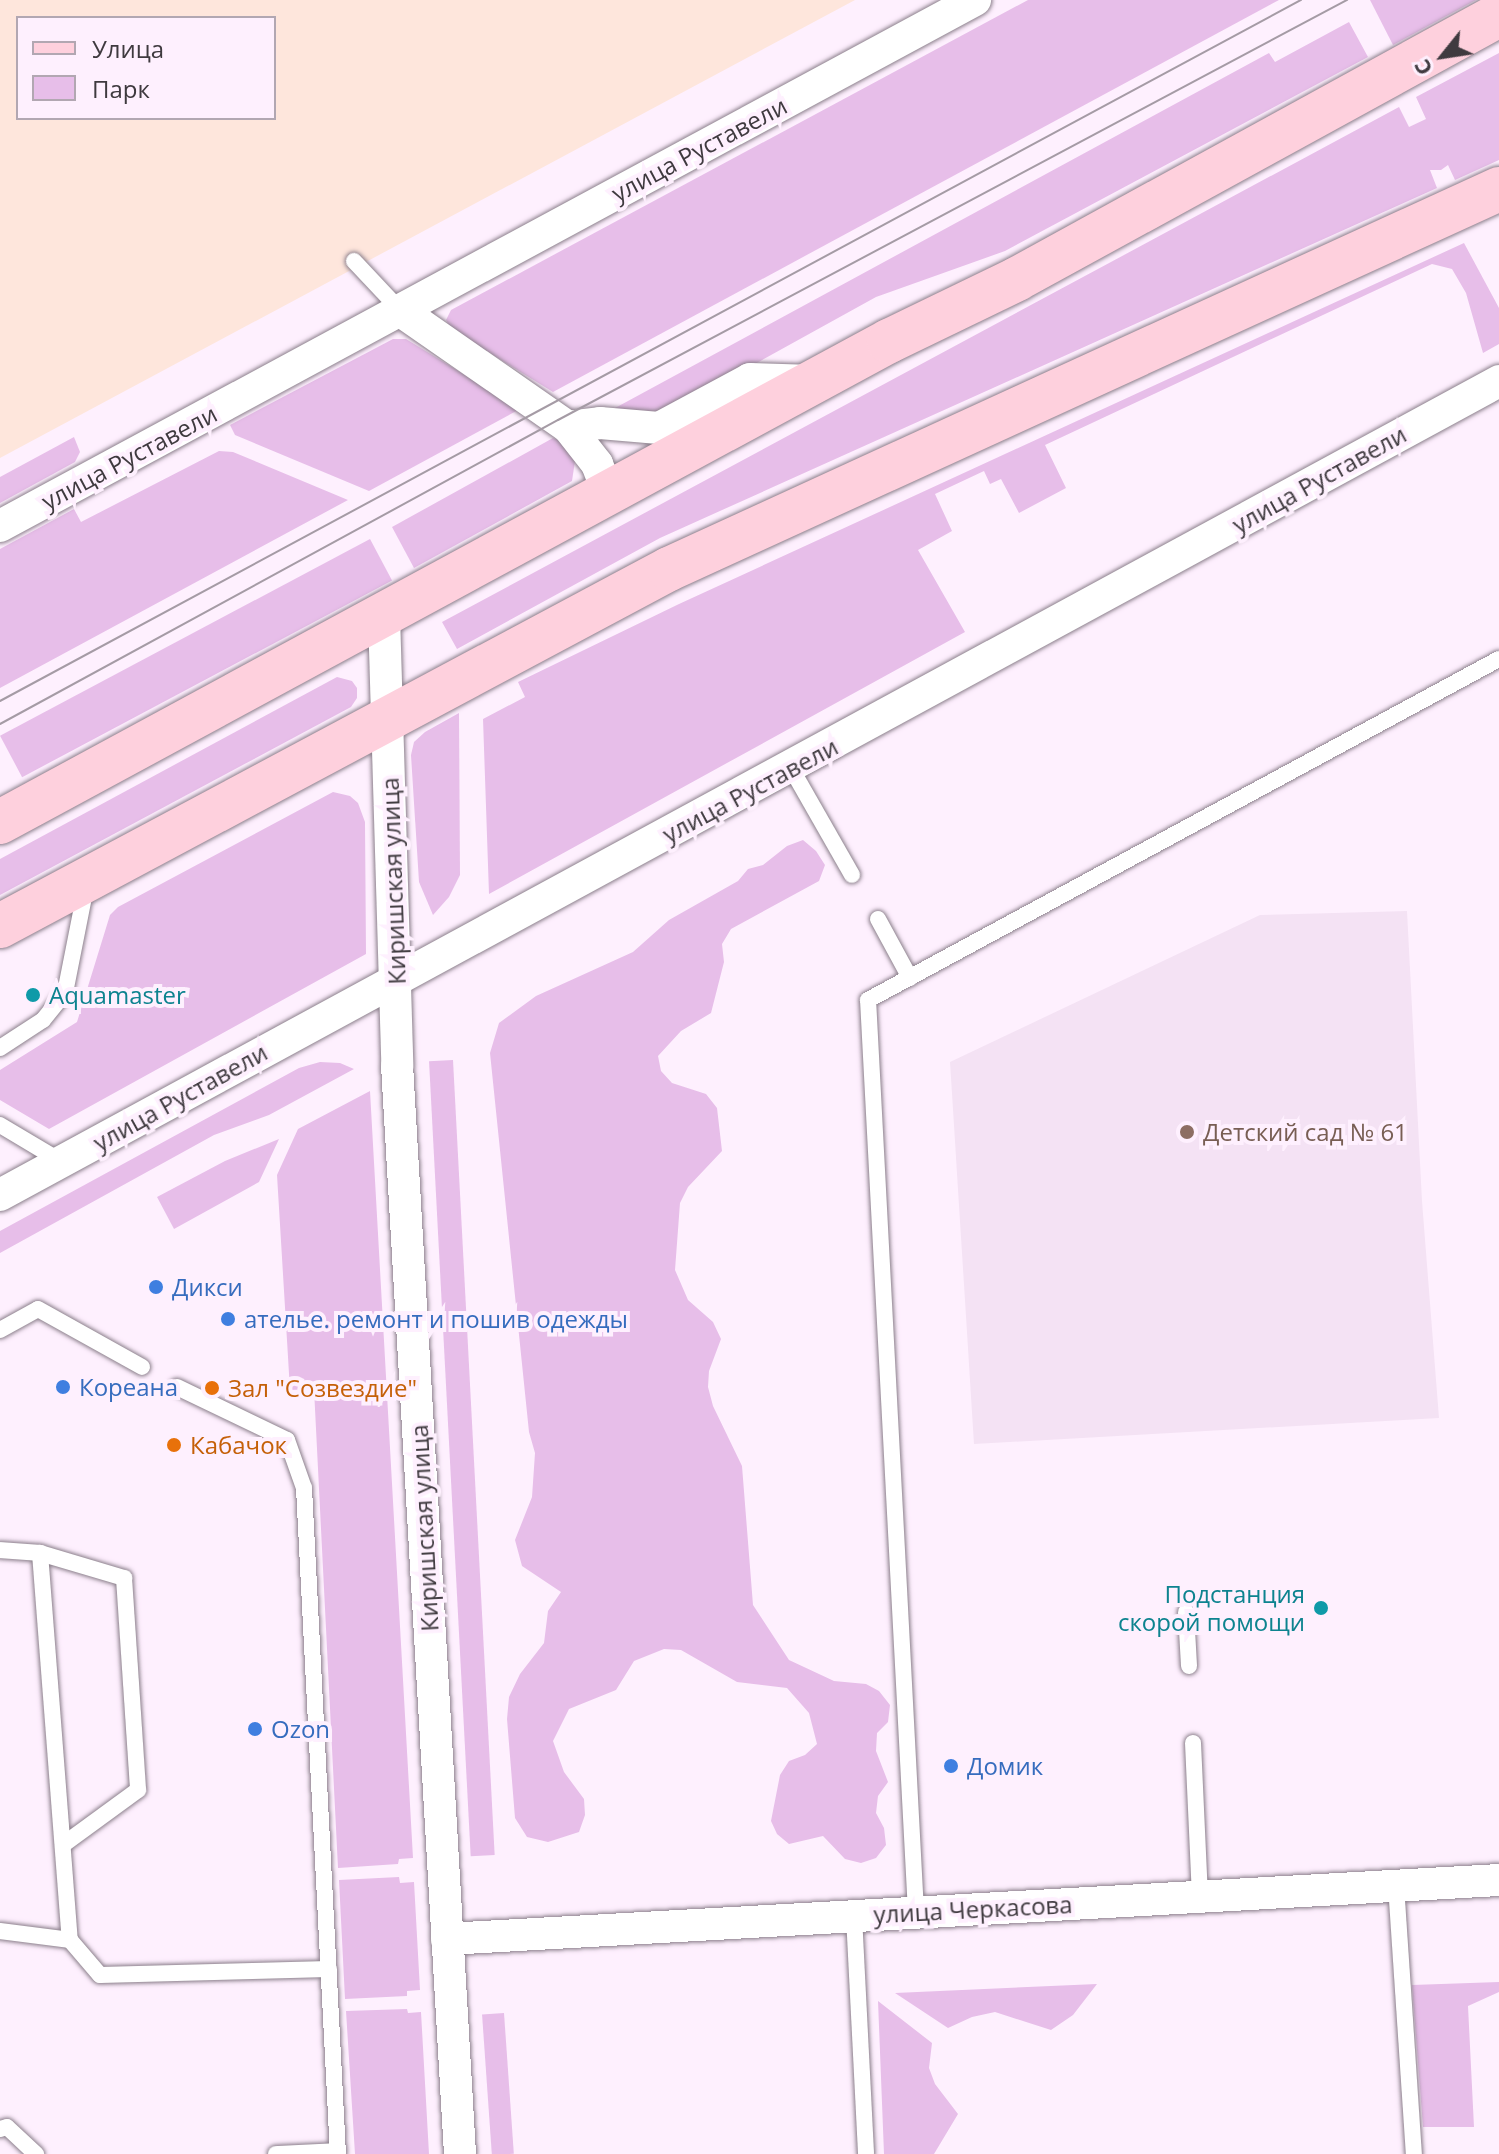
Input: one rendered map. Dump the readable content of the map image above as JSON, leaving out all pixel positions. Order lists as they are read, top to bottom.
{
  "streets": {
    "street": ["улица Руставели", "Киришская улица", "улица Черкасова"]
  },
  "crossings": [
    ["улица Руставели", "Киришская улица"],
    ["Киришская улица", "улица Черкасова"]
  ],
  "places": [
    "Aquamaster",
    "Детский сад № 61",
    "Дикси",
    "ателье. ремонт и пошив одежды",
    "Кореана",
    "Зал \"Созвездие\"",
    "Кабачок",
    "Подстанция скорой помощи",
    "Ozon",
    "Домик"
  ],
  "legend": ["Улица", "Парк"],
  "north": "bottom left"
}
